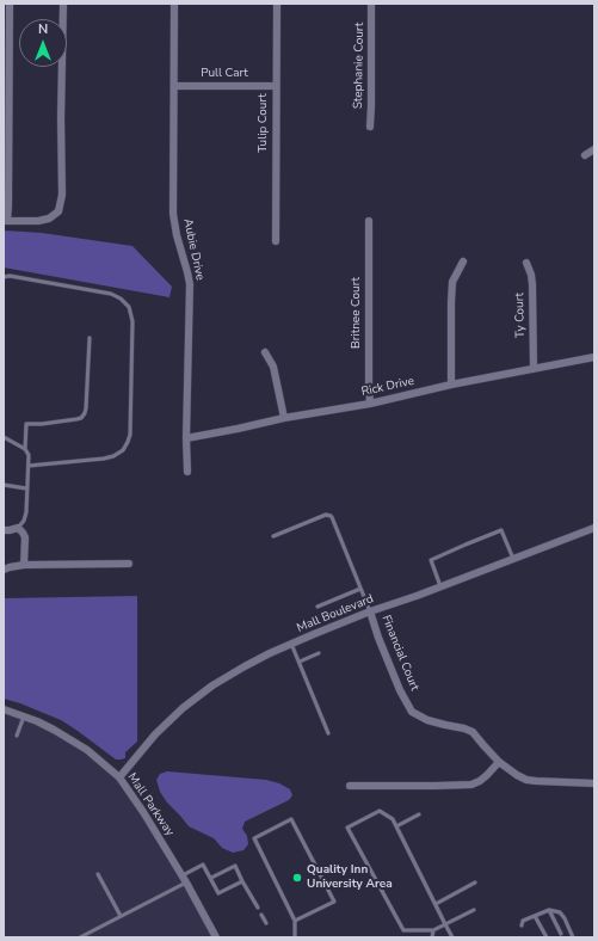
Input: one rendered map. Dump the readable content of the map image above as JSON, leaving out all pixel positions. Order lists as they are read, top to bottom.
{
  "streets": {
    "street": [
      "Stephanie Court",
      "Pull Cart",
      "Tulip Court",
      "Aubie Drive",
      "Britnee Court",
      "Ty Court",
      "Rick Drive",
      "Mall Boulevard",
      "Financial Court",
      "Mall Parkway"
    ]
  },
  "crossings": [
    ["Pull Cart", "Tulip Court"],
    ["Pull Cart", "Aubie Drive"],
    ["Aubie Drive", "Rick Drive"],
    ["Britnee Court", "Rick Drive"],
    ["Ty Court", "Rick Drive"],
    ["Mall Boulevard", "Financial Court"],
    ["Mall Boulevard", "Mall Parkway"]
  ],
  "places": ["Quality Inn University Area"],
  "north": "top"
}
